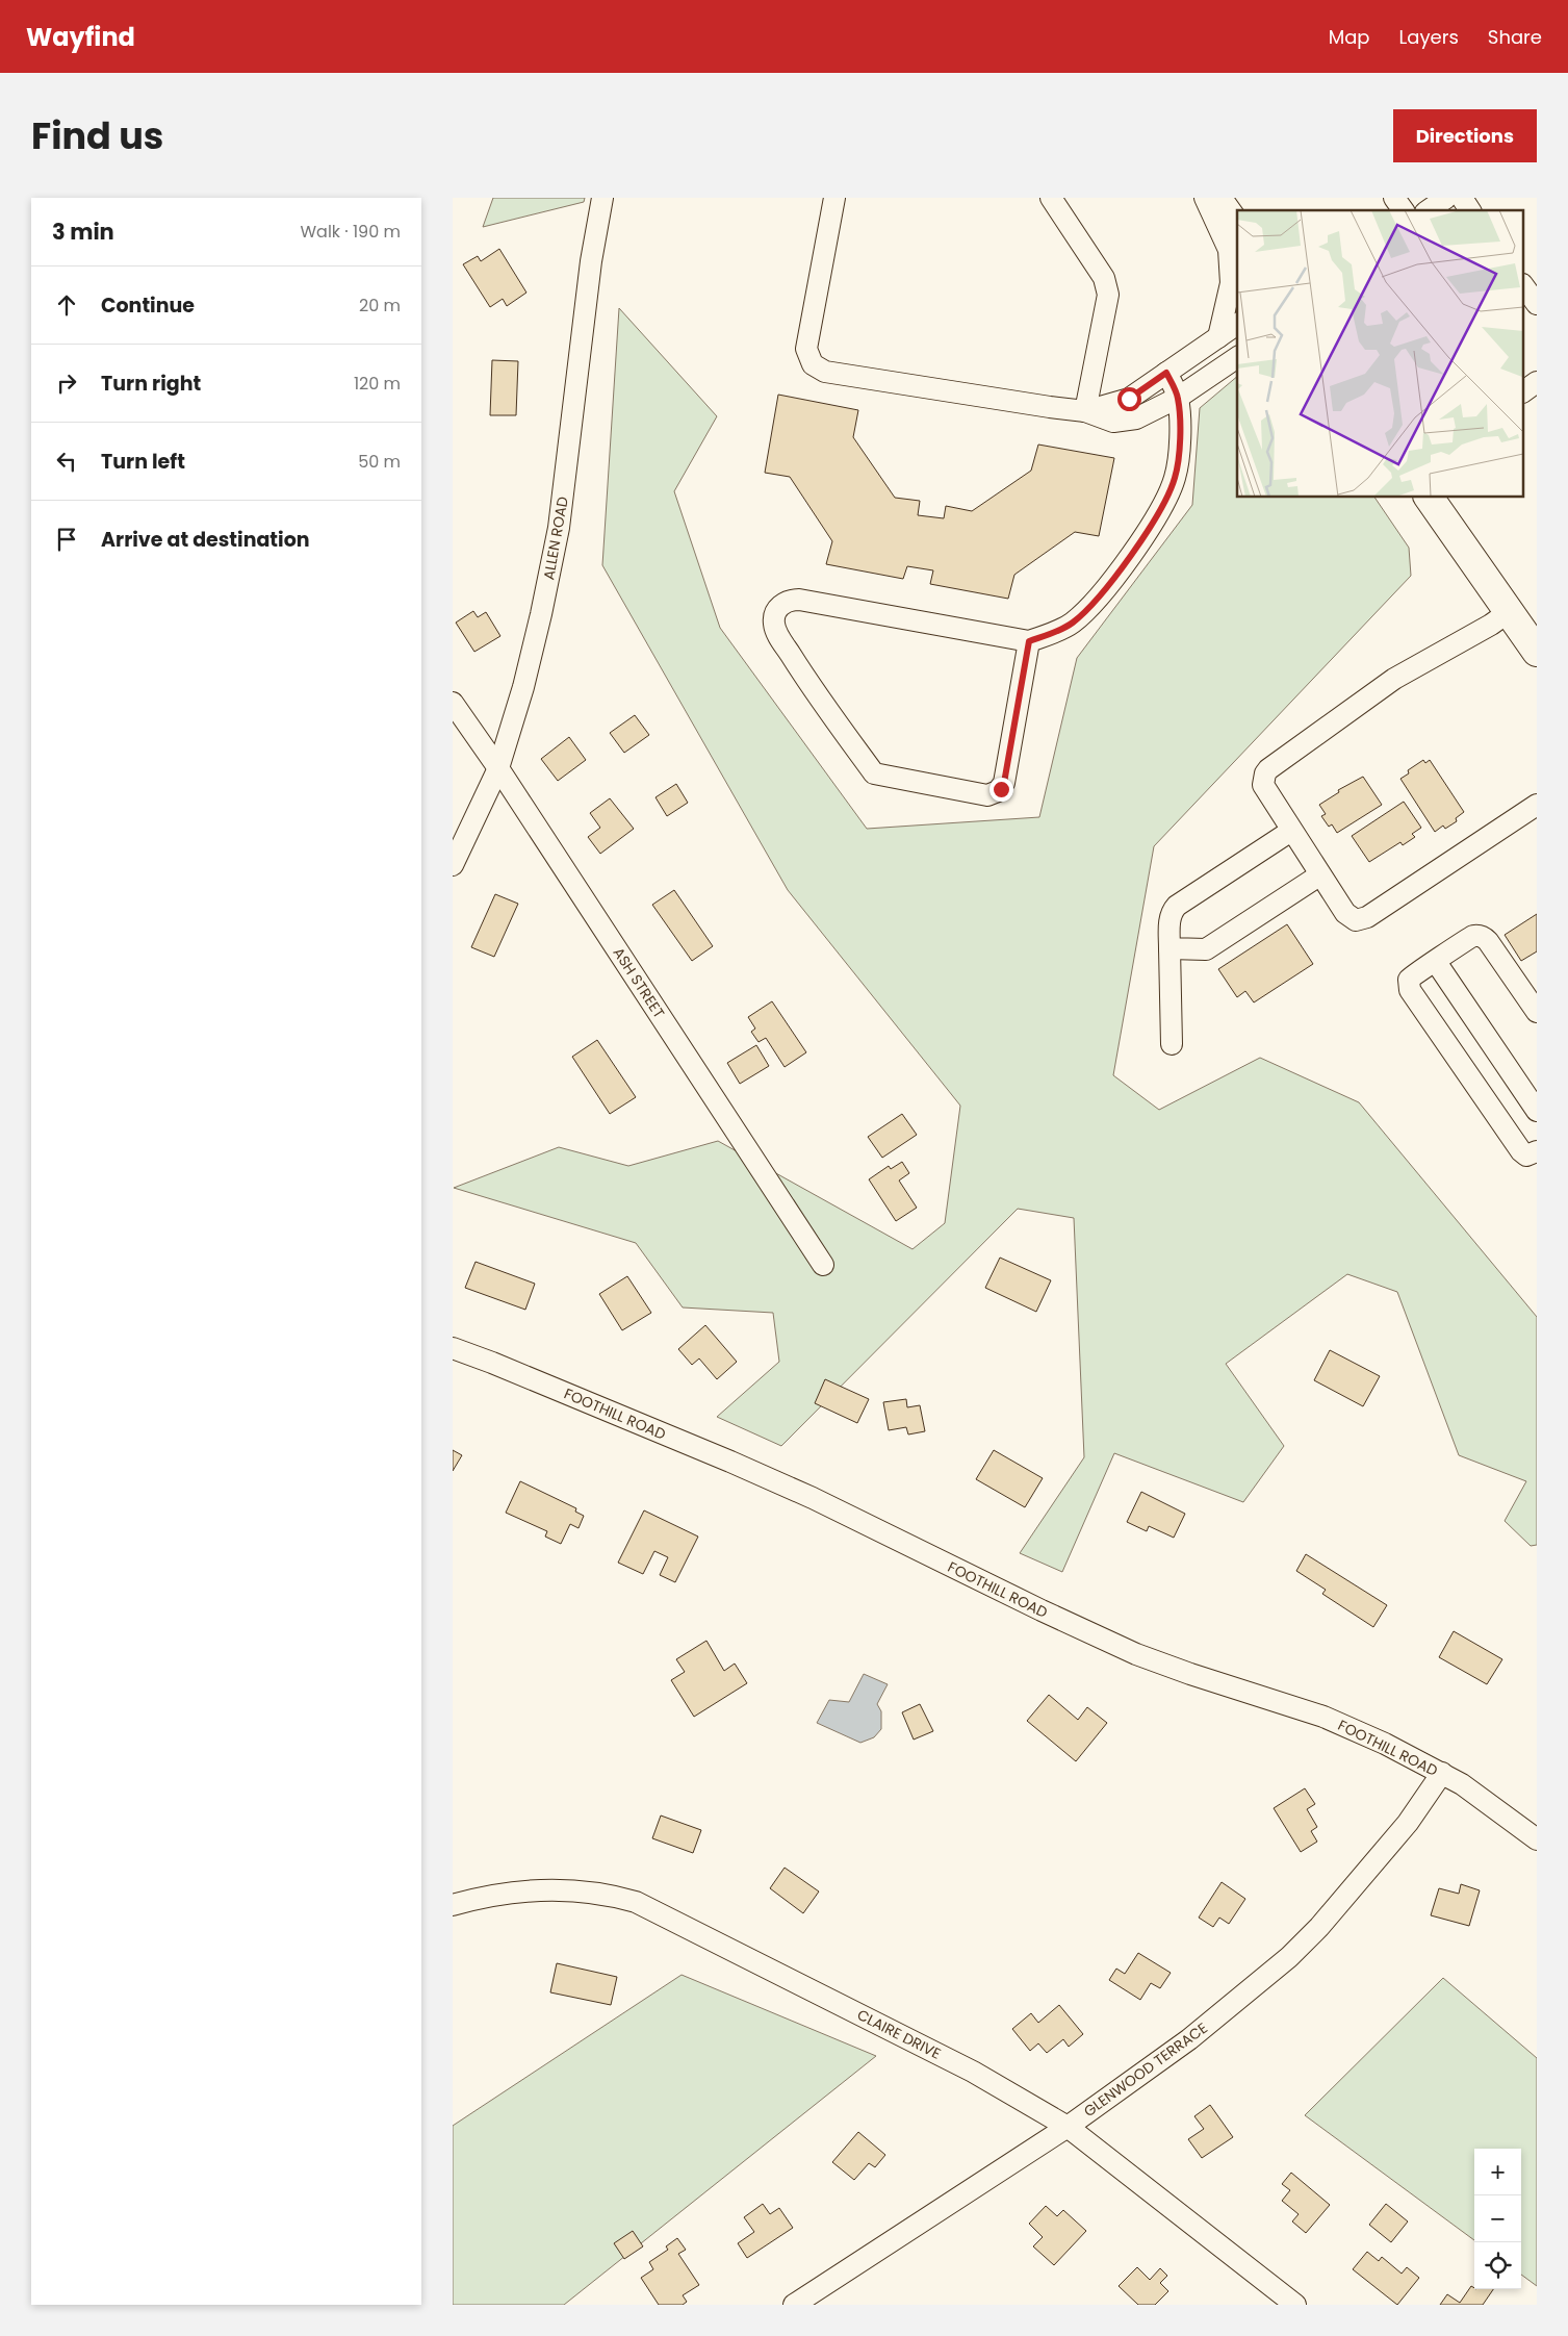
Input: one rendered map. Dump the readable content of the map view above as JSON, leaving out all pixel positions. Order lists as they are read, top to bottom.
{
  "streets": {
    "street": [
      "ALLEN ROAD",
      "ASH STREET",
      "FOOTHILL ROAD",
      "CLAIRE DRIVE",
      "GLENWOOD TERRACE"
    ]
  },
  "crossings": [
    ["ALLEN ROAD", "ASH STREET"],
    ["FOOTHILL ROAD", "GLENWOOD TERRACE"],
    ["CLAIRE DRIVE", "GLENWOOD TERRACE"]
  ],
  "page": {
    "header": "Wayfind",
    "nav": ["Map", "Layers", "Share"],
    "title": "Find us",
    "buttons": "Directions",
    "heading": ["3 min", "Walk · 190 m"],
    "list": [
      ["Continue", "20 m"],
      ["Turn right", "120 m"],
      ["Turn left", "50 m"],
      "Arrive at destination"
    ],
    "map_buttons": ["+", "−"]
  }
}
